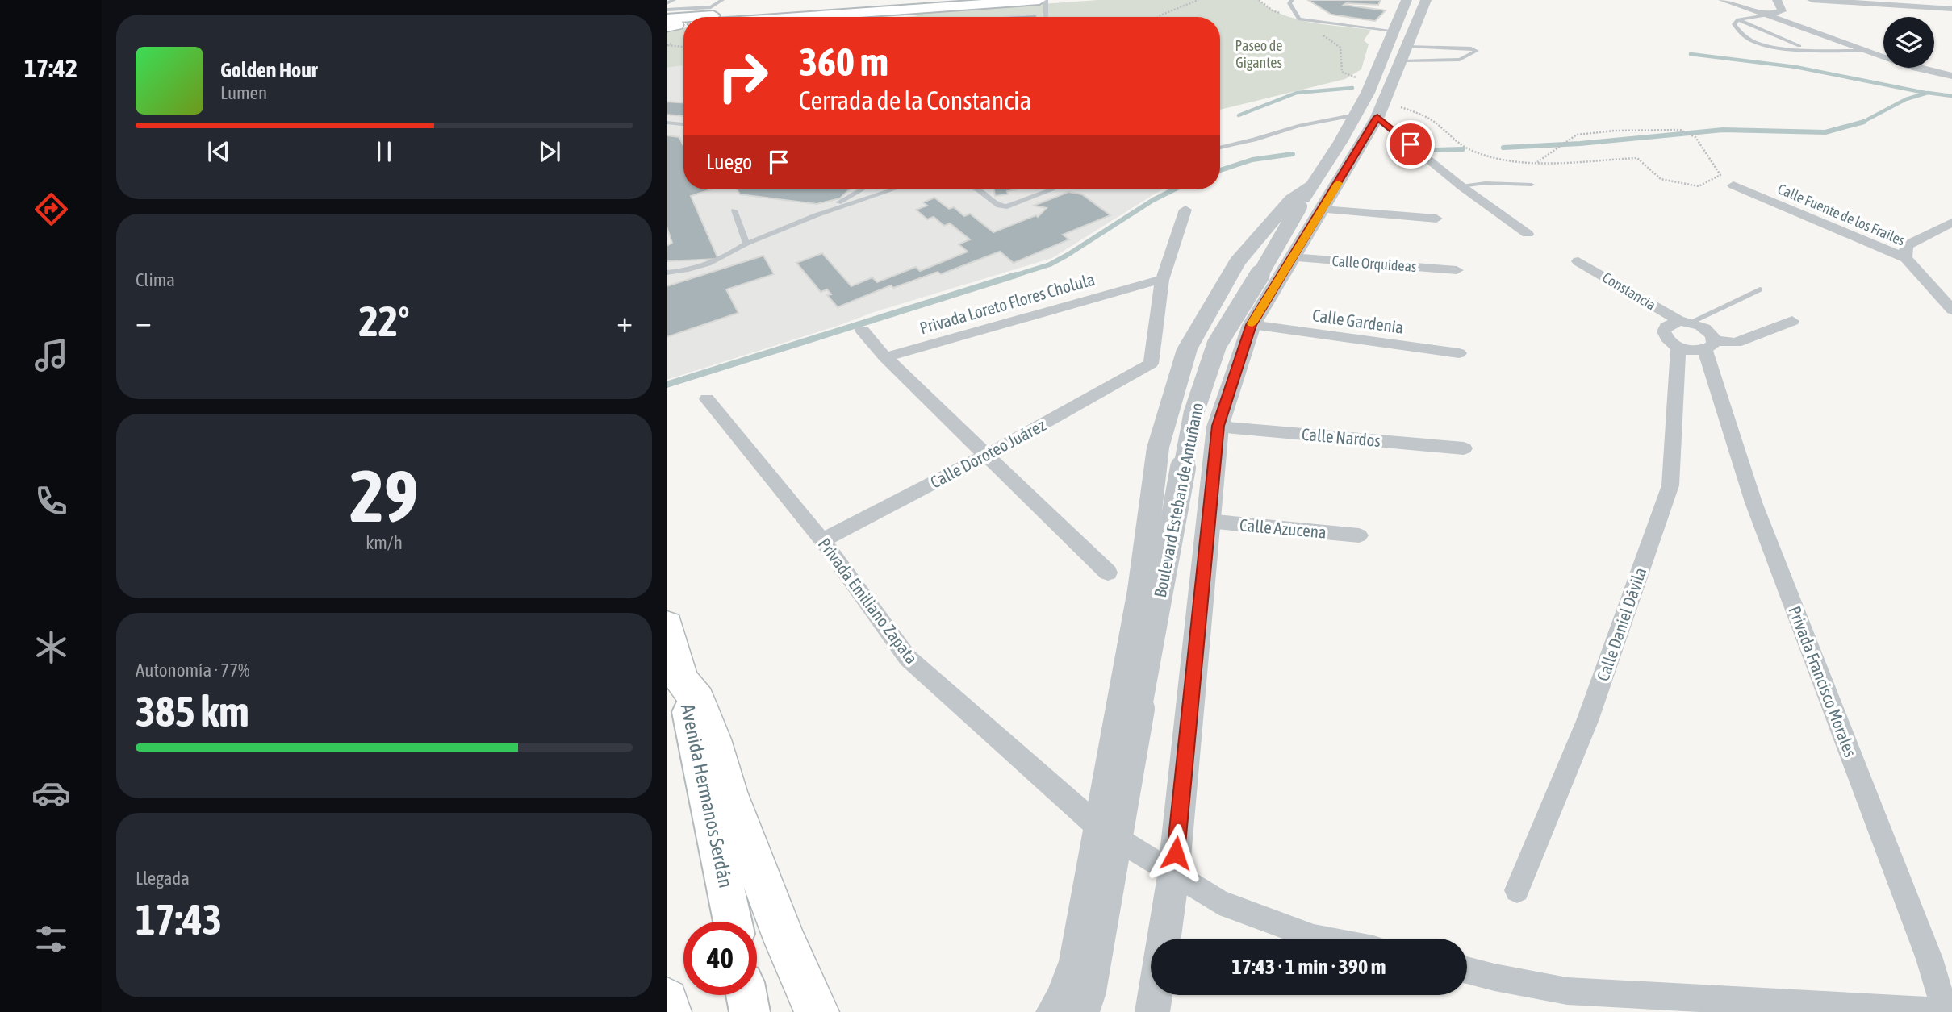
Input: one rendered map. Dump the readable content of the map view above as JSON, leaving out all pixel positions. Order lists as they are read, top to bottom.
{
  "streets": {
    "main road": ["Avenida Hermanos Serdán"],
    "street": [
      "Calle Fuente de los Frailes",
      "Calle Orquídeas",
      "Constancia",
      "Privada Loreto Flores Cholula",
      "Calle Gardenia",
      "Calle Nardos",
      "Calle Doroteo Juárez",
      "Boulevard Esteban de Antuñano",
      "Calle Azucena",
      "Privada Emiliano Zapata",
      "Calle Daniel Dávila",
      "Privada Francisco Morales"
    ]
  },
  "crossings": [
    ["Calle Orquídeas", "Boulevard Esteban de Antuñano"],
    ["Constancia", "Calle Daniel Dávila"],
    ["Constancia", "Privada Francisco Morales"],
    ["Privada Loreto Flores Cholula", "Calle Doroteo Juárez"],
    ["Calle Gardenia", "Boulevard Esteban de Antuñano"],
    ["Calle Nardos", "Boulevard Esteban de Antuñano"],
    ["Calle Doroteo Juárez", "Privada Emiliano Zapata"],
    ["Boulevard Esteban de Antuñano", "Calle Azucena"],
    ["Calle Daniel Dávila", "Privada Francisco Morales"]
  ],
  "parks": ["Paseo de Gigantes"],
  "page": {
    "tabs": "17:42",
    "turn": ["360 m", "Cerrada de la Constancia"],
    "song": ["Golden Hour", "Lumen"],
    "then": "Luego",
    "tile": [
      "Clima",
      ["29", "km/h"],
      ["Autonomía · 77%", "385 km"],
      ["Llegada", "17:43"]
    ],
    "heat": ["−", "22°", "+"],
    "limit": "40",
    "trip": "17:43 · 1 min · 390 m"
  }
}
